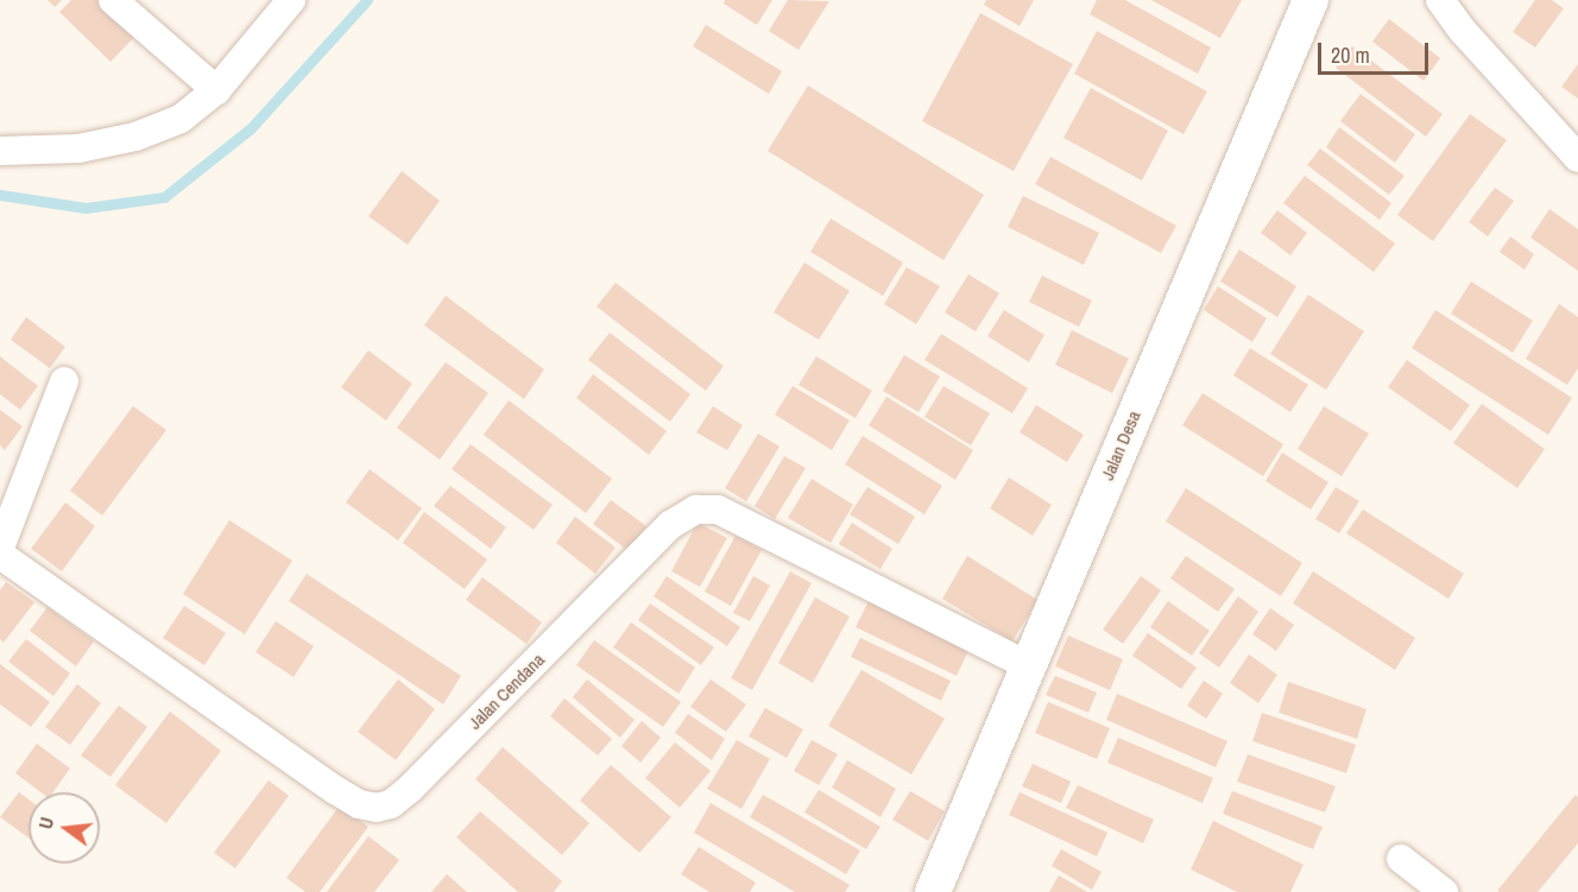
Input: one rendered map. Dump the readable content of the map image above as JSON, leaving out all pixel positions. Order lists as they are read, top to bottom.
{
  "streets": {
    "street": ["Jalan Desa", "Jalan Cendana"]
  },
  "crossings": [
    ["Jalan Desa", "Jalan Cendana"]
  ],
  "scale_bar": "20 m",
  "north": "left"
}
